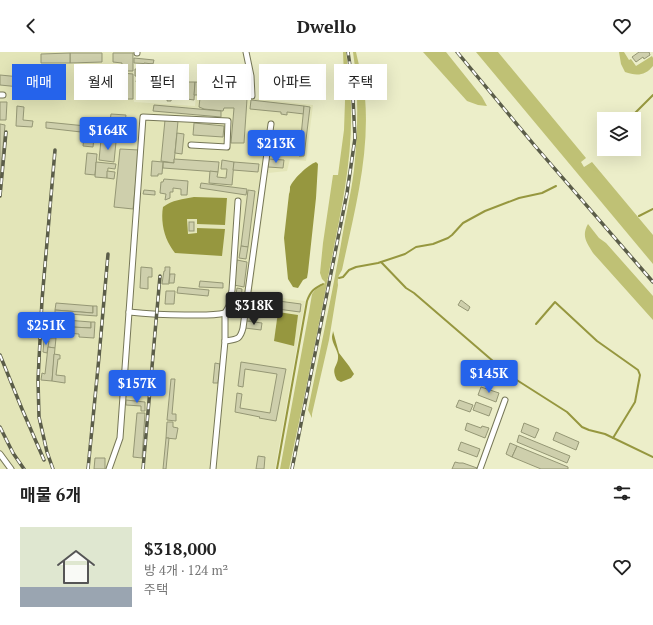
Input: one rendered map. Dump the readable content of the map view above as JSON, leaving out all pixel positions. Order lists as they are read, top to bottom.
{
  "page": {
    "header": "Dwello",
    "chip": [
      "매매",
      "월세",
      "필터",
      "신규",
      "아파트",
      "주택"
    ],
    "price": [
      "$164K",
      "$213K",
      "$318K",
      "$251K",
      "$145K",
      "$157K"
    ],
    "heading": "매물 6개",
    "list": [
      {
        "name": "$318,000",
        "note": "방 4개 · 124 m² · 주택"
      }
    ]
  }
}
